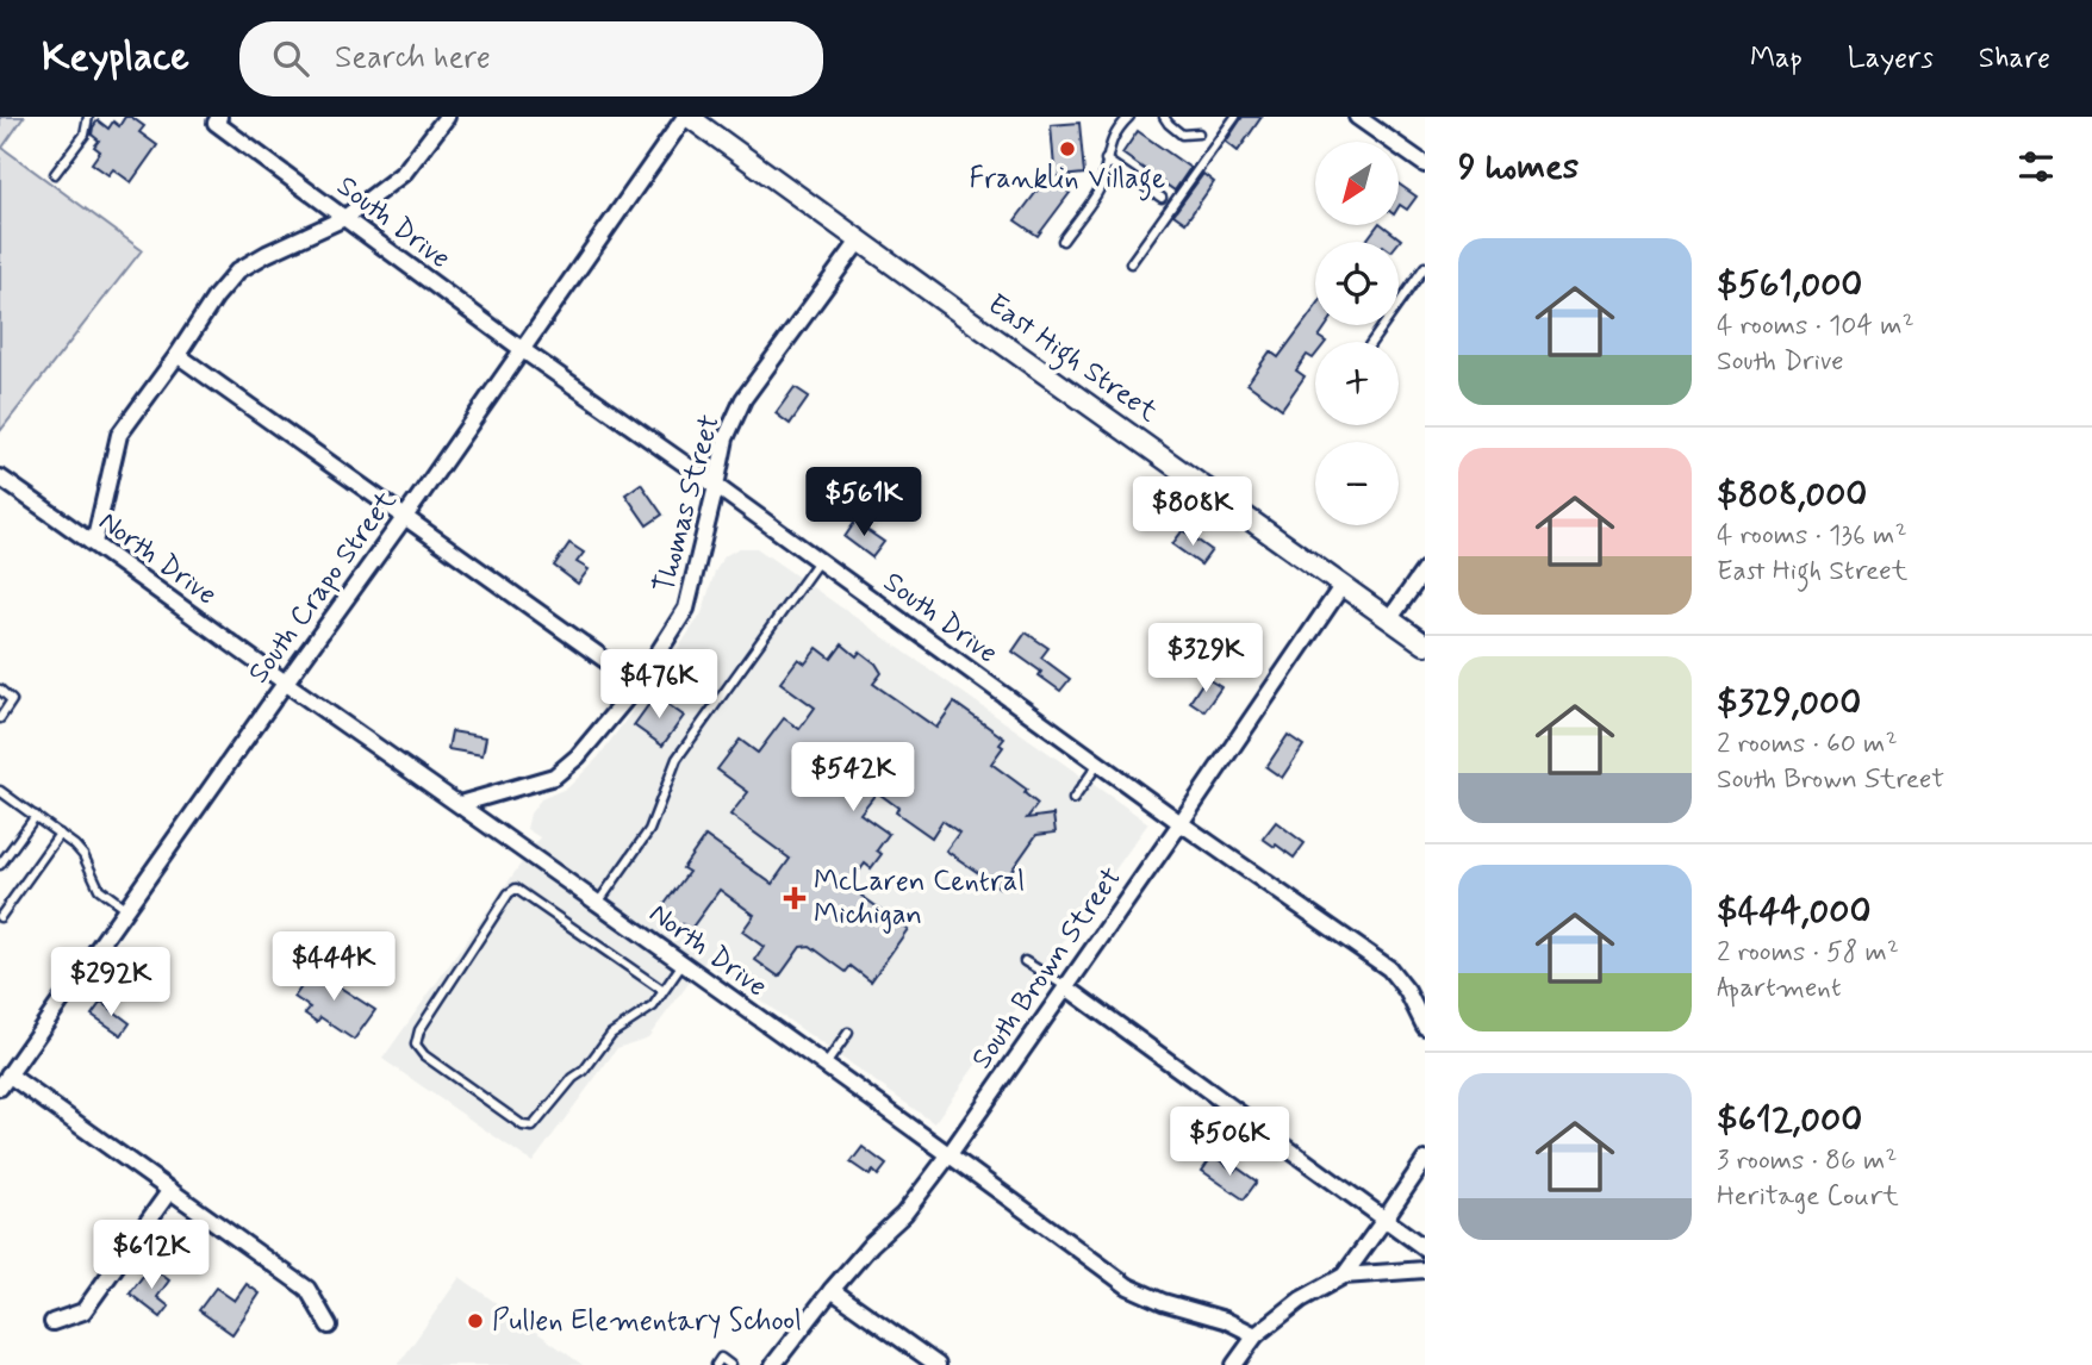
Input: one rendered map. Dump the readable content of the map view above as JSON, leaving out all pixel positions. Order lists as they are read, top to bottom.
{
  "streets": {
    "street": [
      "South Drive",
      "East High Street",
      "Thomas Street",
      "North Drive",
      "South Crapo Street",
      "South Brown Street"
    ]
  },
  "crossings": [
    ["South Drive", "Thomas Street"],
    ["South Drive", "South Crapo Street"],
    ["South Drive", "South Brown Street"],
    ["East High Street", "Thomas Street"],
    ["East High Street", "South Crapo Street"],
    ["East High Street", "South Brown Street"],
    ["Thomas Street", "North Drive"],
    ["North Drive", "South Crapo Street"],
    ["North Drive", "South Brown Street"]
  ],
  "places": {
    "other": ["Franklin Village", "Pullen Elementary School"],
    "health": ["McLaren Central Michigan"]
  },
  "north": "bottom left",
  "page": {
    "header": "Keyplace",
    "search": "Search here",
    "nav": ["Map", "Layers", "Share"],
    "heading": "9 homes",
    "map_buttons": ["+", "−"],
    "list": [
      {
        "name": "$561,000",
        "note": "4 rooms · 104 m² · South Drive"
      },
      {
        "name": "$808,000",
        "note": "4 rooms · 136 m² · East High Street"
      },
      {
        "name": "$329,000",
        "note": "2 rooms · 60 m² · South Brown Street"
      },
      {
        "name": "$444,000",
        "note": "2 rooms · 58 m² · Apartment"
      },
      {
        "name": "$612,000",
        "note": "3 rooms · 86 m² · Heritage Court"
      }
    ],
    "price": [
      "$561K",
      "$808K",
      "$329K",
      "$476K",
      "$542K",
      "$444K",
      "$292K",
      "$506K",
      "$612K"
    ]
  }
}
